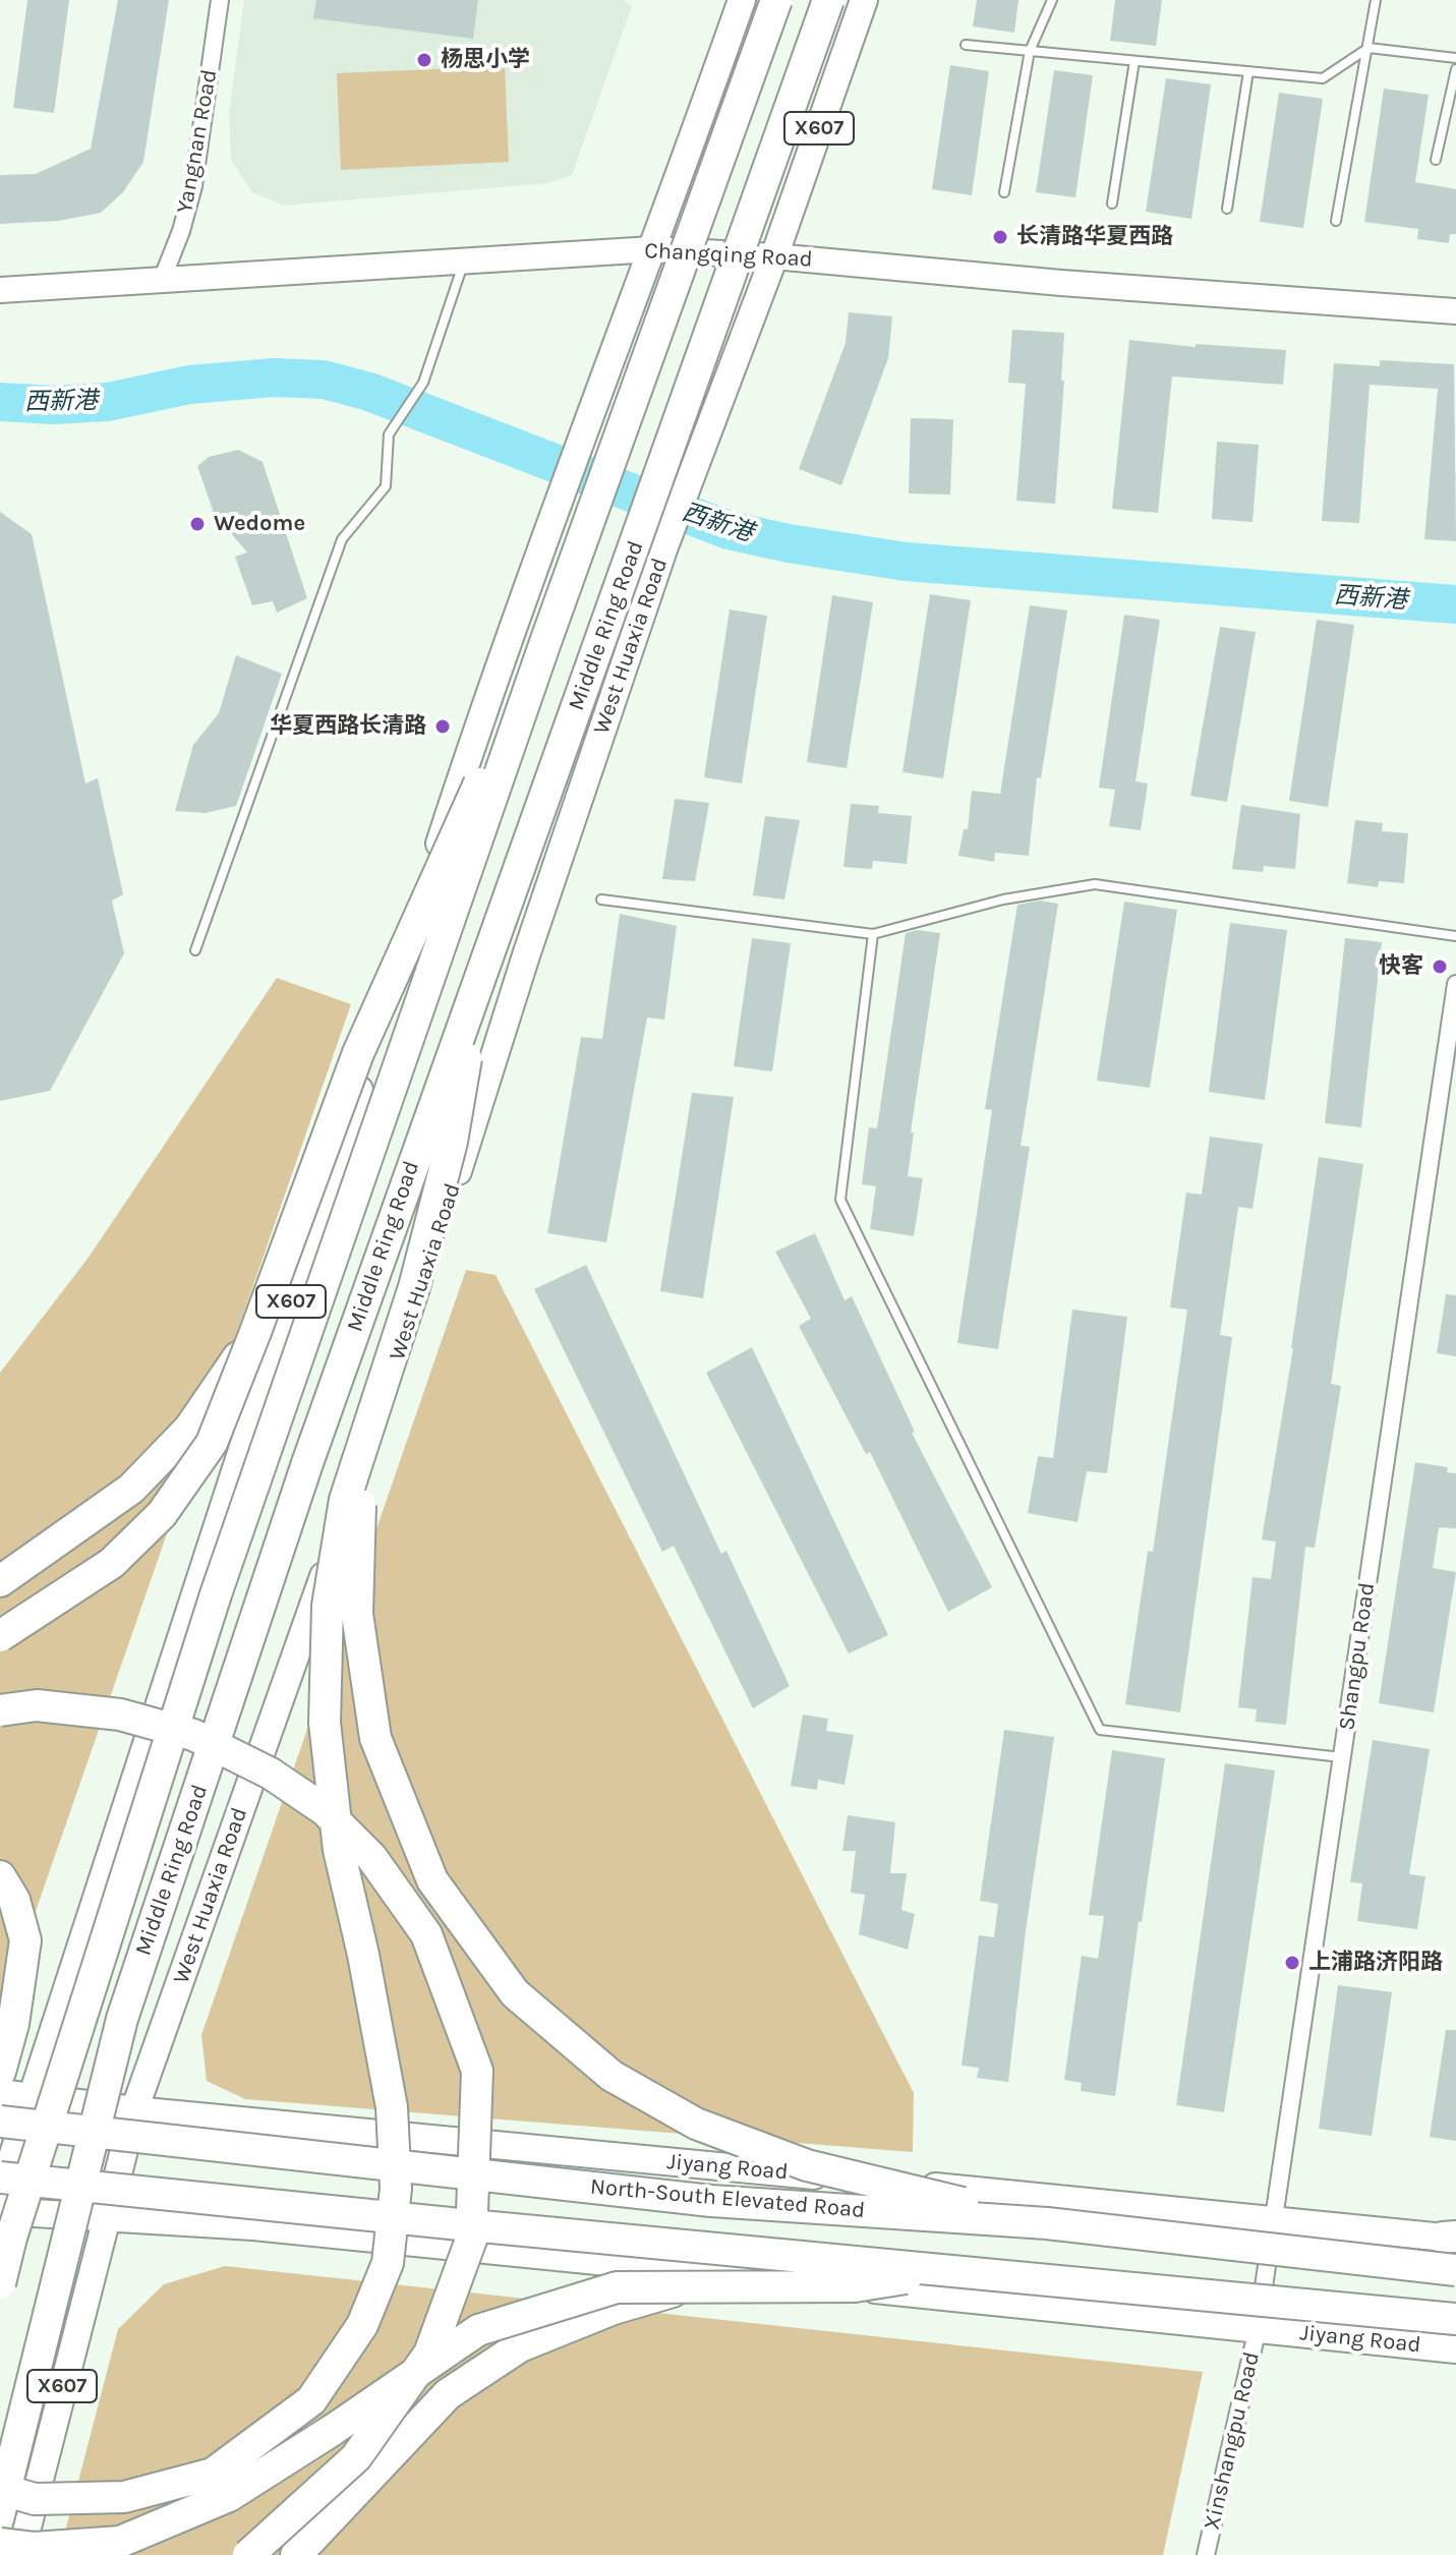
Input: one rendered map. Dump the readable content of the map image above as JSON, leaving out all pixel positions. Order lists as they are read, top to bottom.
{
  "streets": {
    "highway": ["Middle Ring Road", "North-South Elevated Road"],
    "main road": [
      "X607",
      "Changqing Road",
      "West Huaxia Road",
      "Jiyang Road"
    ],
    "street": ["Yangnan Road", "Shangpu Road", "Xinshangpu Road"]
  },
  "crossings": [
    ["X607", "Changqing Road"],
    ["X607", "Jiyang Road"],
    ["Yangnan Road", "Changqing Road"],
    ["Changqing Road", "West Huaxia Road"],
    ["West Huaxia Road", "Jiyang Road"],
    ["Shangpu Road", "Jiyang Road"],
    ["Shangpu Road", "Xinshangpu Road"],
    ["Jiyang Road", "Xinshangpu Road"]
  ],
  "water": ["西新港"],
  "places": [
    "杨思小学",
    "长清路华夏西路",
    "Wedome",
    "华夏西路长清路",
    "快客",
    "上浦路济阳路"
  ]
}
